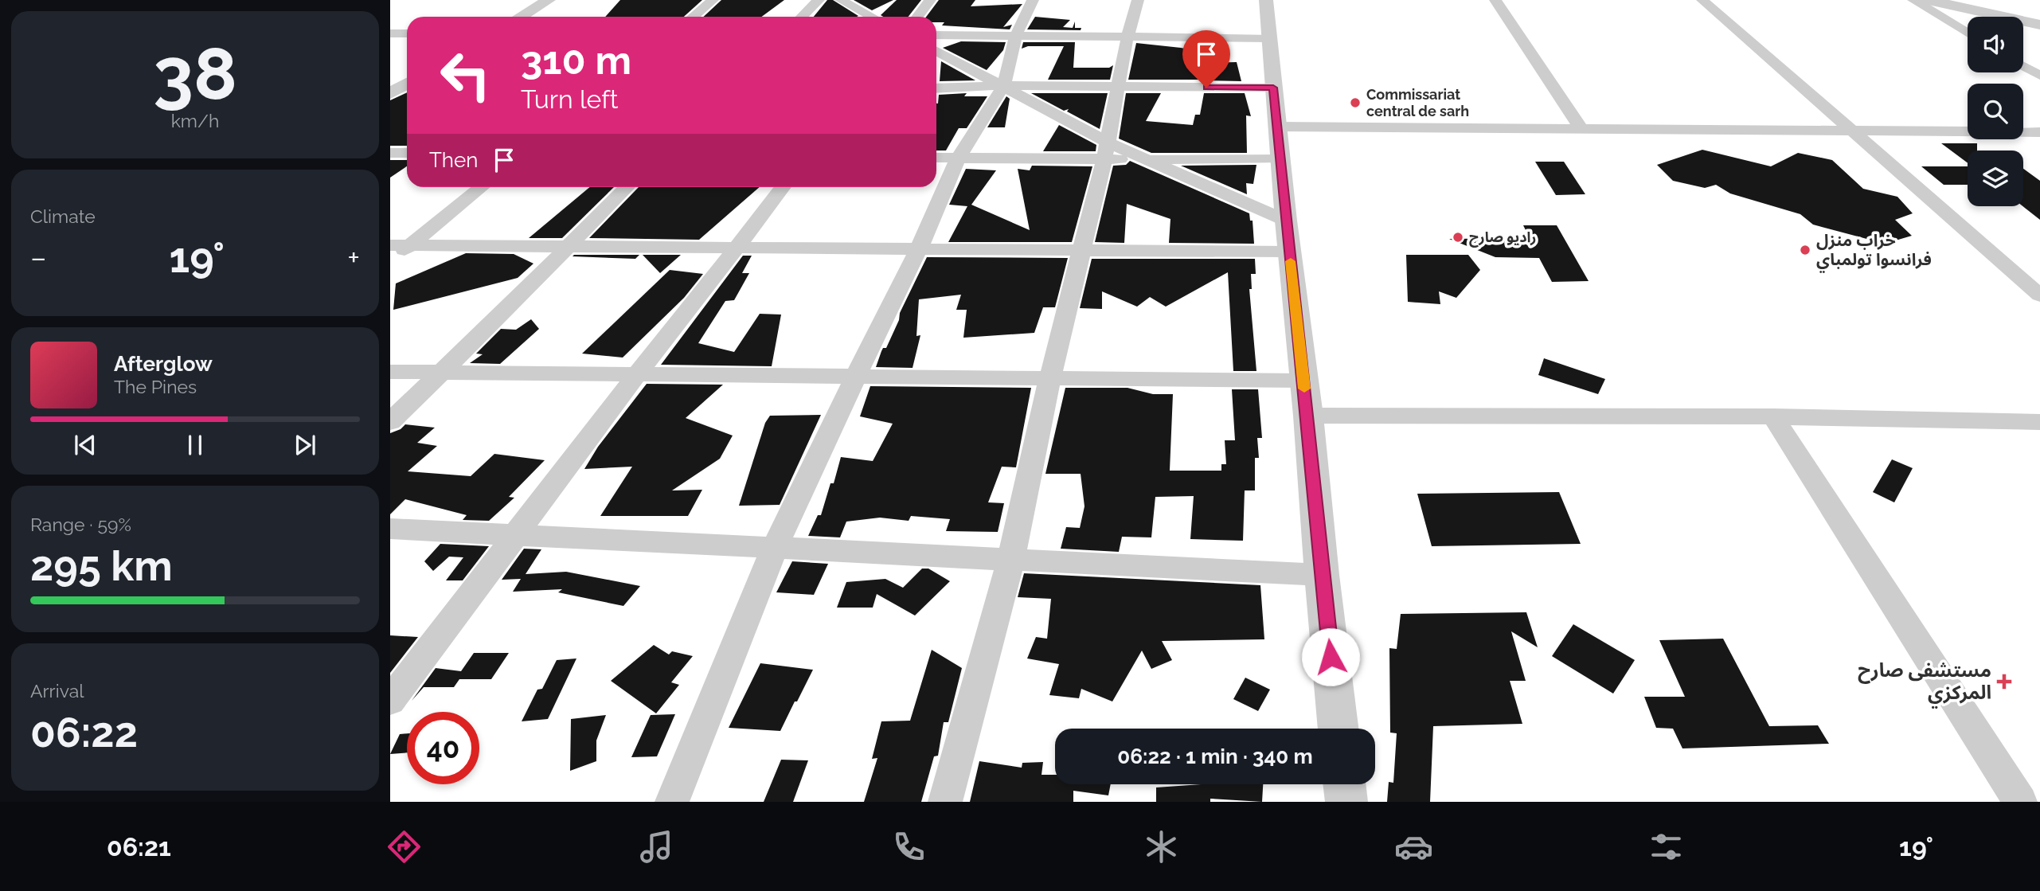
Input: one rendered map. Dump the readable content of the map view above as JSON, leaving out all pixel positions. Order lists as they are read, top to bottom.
{
  "places": {
    "other": ["Commissariat central de sarh", "راديو صارح", "خراب منزل فرانسوا تولمباي"],
    "health": ["مستشفى صارح المركزي"]
  },
  "page": {
    "tile": [
      ["38", "km/h"],
      "Climate",
      ["Range · 59%", "295 km"],
      ["Arrival", "06:22"]
    ],
    "turn": ["310 m", "Turn left"],
    "then": "Then",
    "heat": ["−", "19°", "+"],
    "song": ["Afterglow", "The Pines"],
    "limit": "40",
    "trip": "06:22 · 1 min · 340 m",
    "tabs": ["06:21", "19°"]
  }
}
